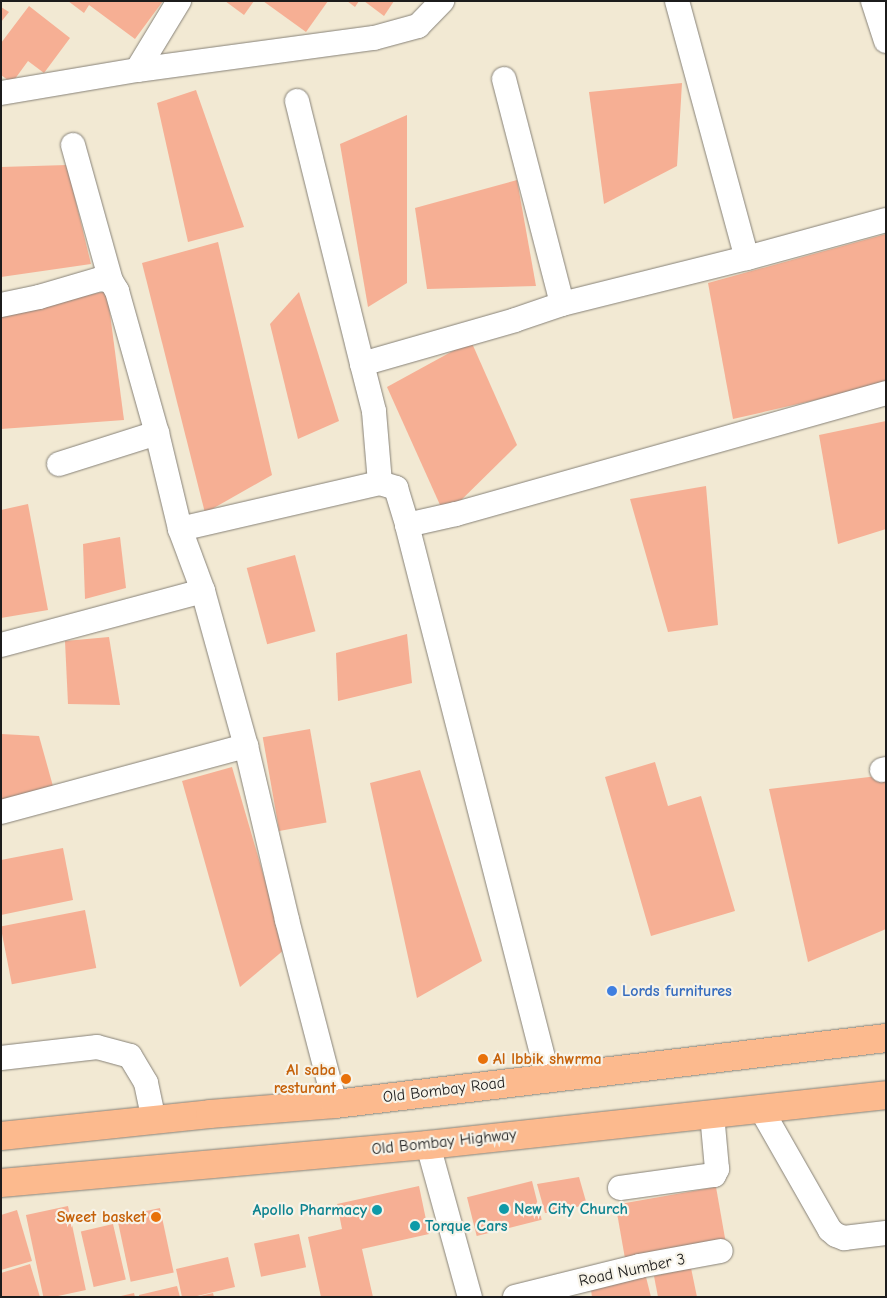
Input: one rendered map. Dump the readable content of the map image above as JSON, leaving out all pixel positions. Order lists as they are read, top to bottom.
{
  "streets": {
    "main road": ["Old Bombay Road", "Old Bombay Highway"],
    "street": ["Road Number 3"]
  },
  "places": [
    "Lords furnitures",
    "Al lbbik shwrma",
    "Al saba resturant",
    "New City Church",
    "Apollo Pharmacy",
    "Sweet basket",
    "Torque Cars"
  ]
}
